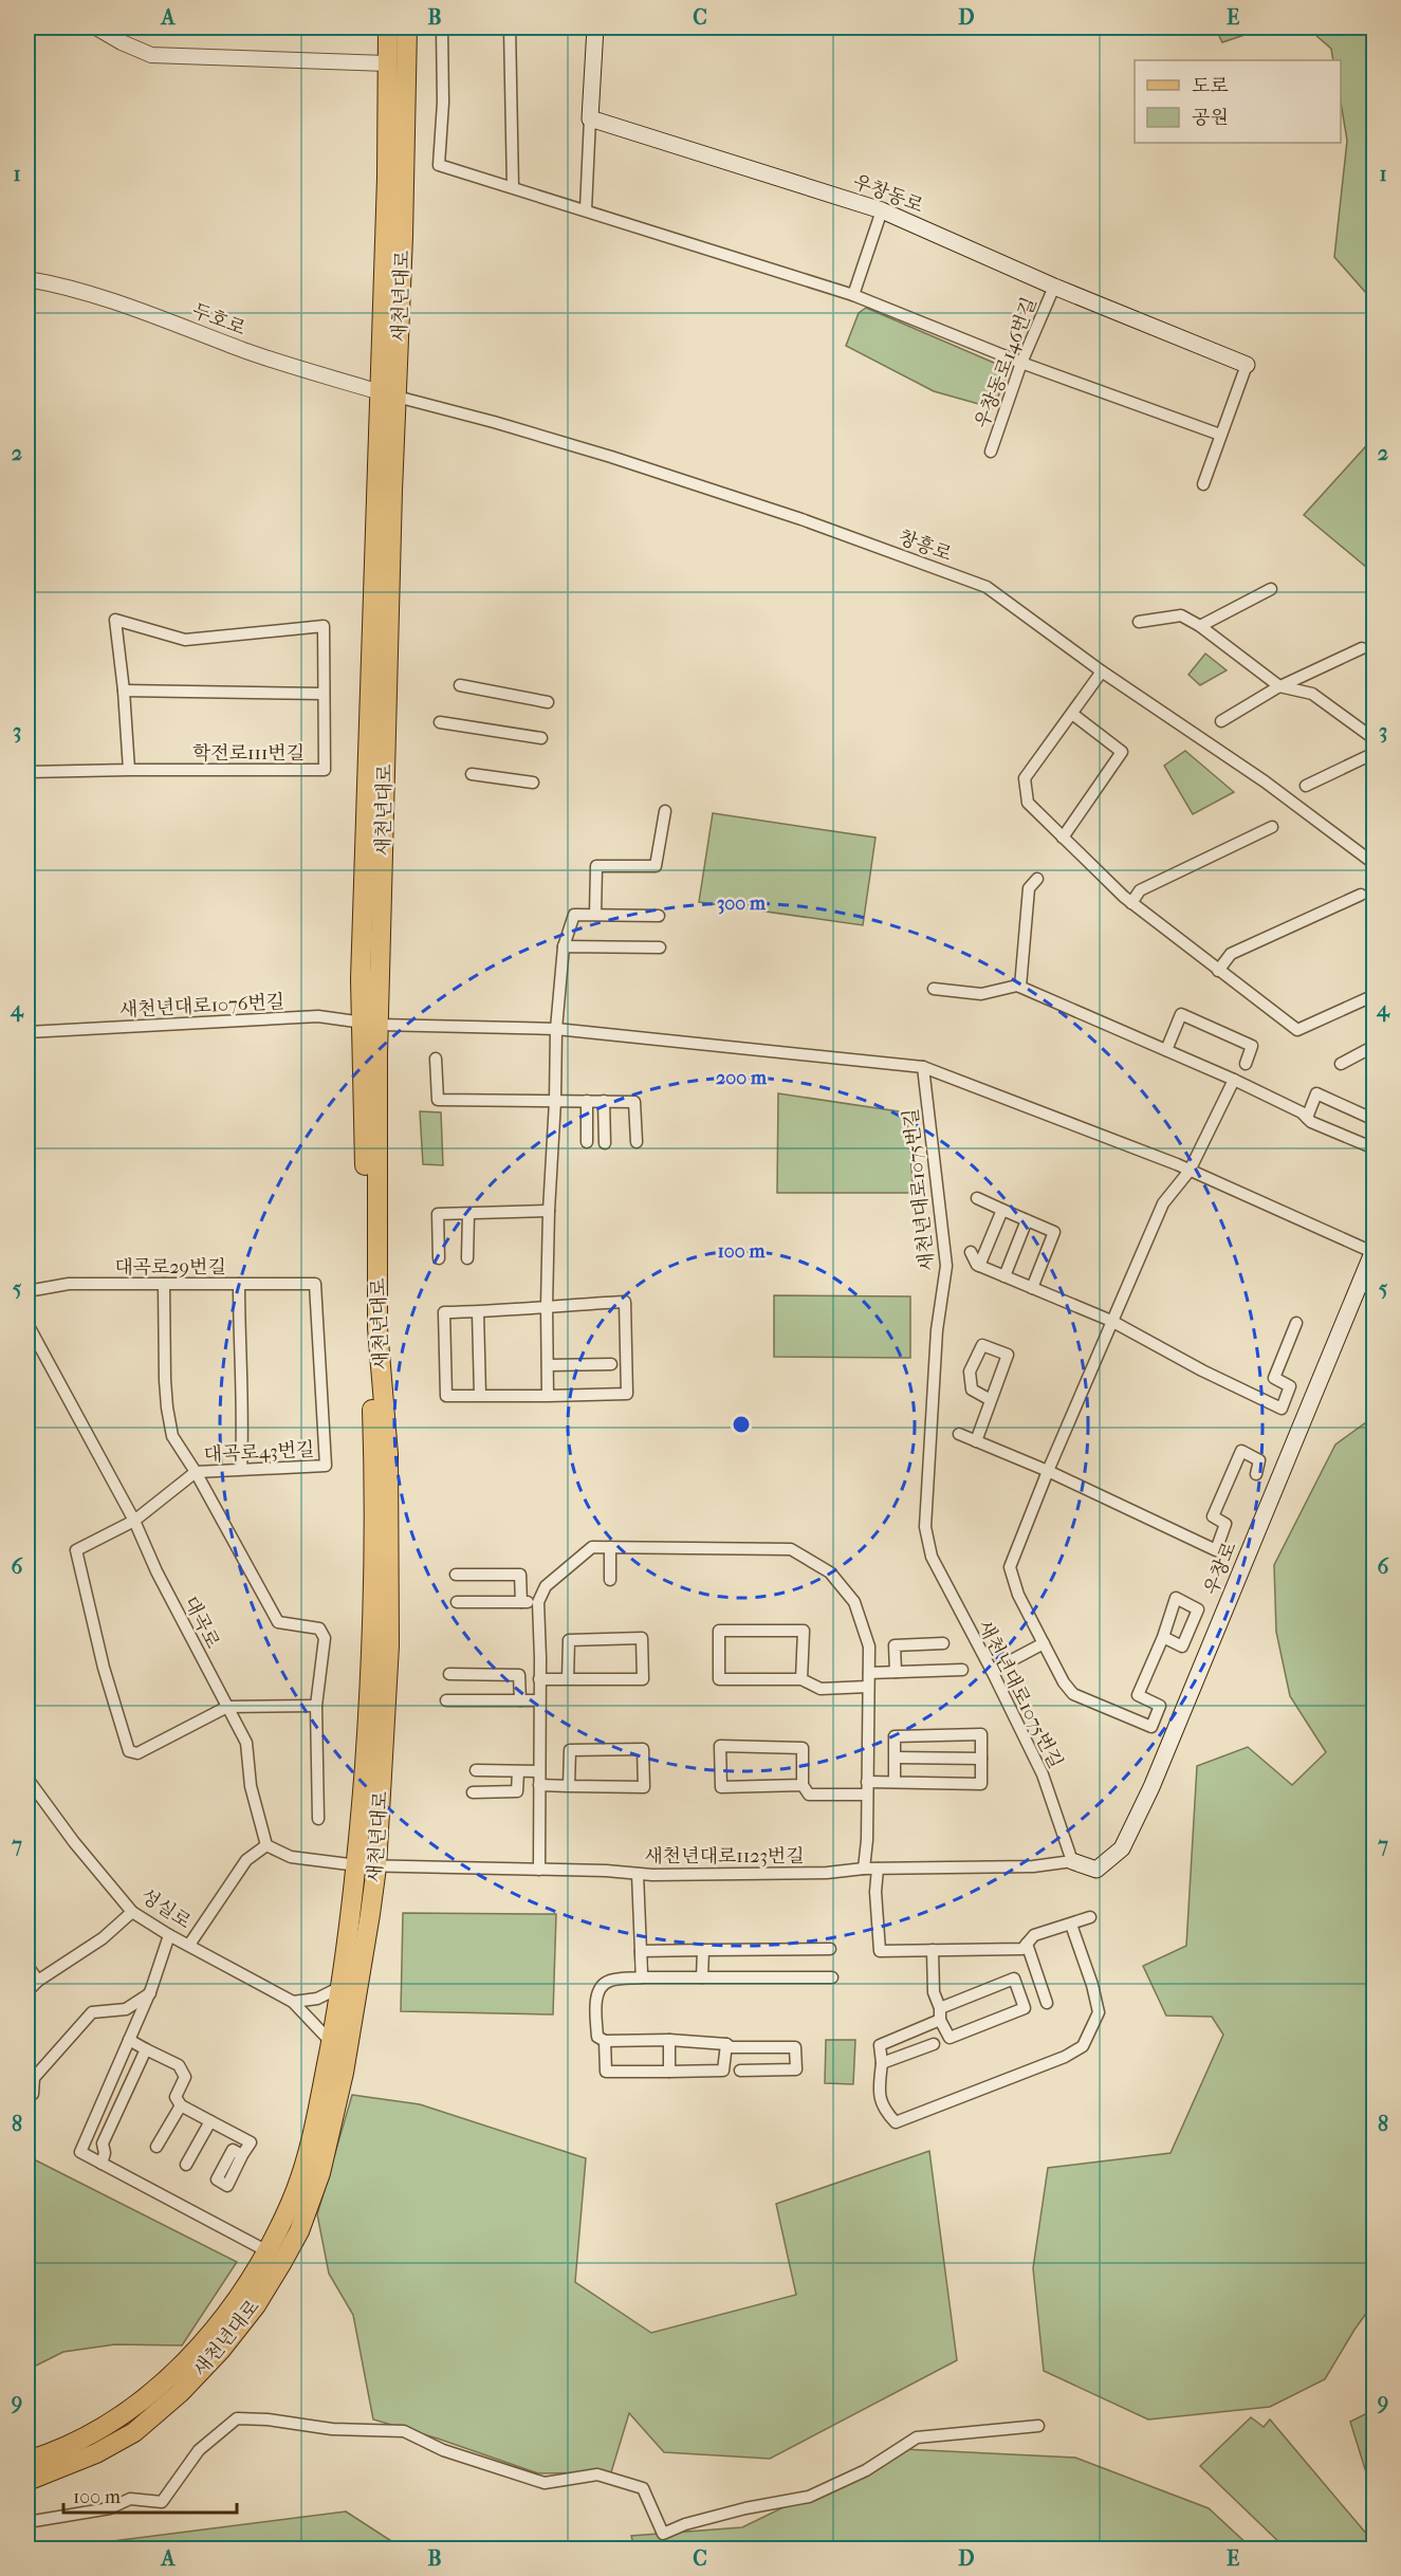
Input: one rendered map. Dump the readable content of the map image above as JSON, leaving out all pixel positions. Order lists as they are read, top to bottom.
{
  "streets": {
    "main road": ["우창동로", "새천년대로", "우창로"],
    "street": [
      "두호로",
      "우창동로146번길",
      "창흥로",
      "학전로111번길",
      "새천년대로1076번길",
      "새천년대로1075번길",
      "대곡로29번길",
      "대곡로43번길",
      "대곡로",
      "새천년대로1123번길",
      "성실로"
    ]
  },
  "crossings": [
    ["우창동로", "우창동로146번길"],
    ["새천년대로", "두호로"],
    ["새천년대로", "창흥로"],
    ["새천년대로", "새천년대로1076번길"],
    ["새천년대로", "새천년대로1123번길"],
    ["새천년대로", "성실로"],
    ["두호로", "창흥로"],
    ["새천년대로1075번길", "우창로"],
    ["새천년대로1075번길", "새천년대로1123번길"],
    ["대곡로29번길", "대곡로43번길"],
    ["대곡로43번길", "대곡로"],
    ["우창로", "새천년대로1123번길"]
  ],
  "legend": ["도로", "공원"],
  "scale_bar": "100 m",
  "grid": {
    "columns": [
      "A",
      "B",
      "C",
      "D",
      "E"
    ],
    "rows": [
      "1",
      "2",
      "3",
      "4",
      "5",
      "6",
      "7",
      "8",
      "9"
    ]
  },
  "rings": ["300 m", "200 m", "100 m"]
}
